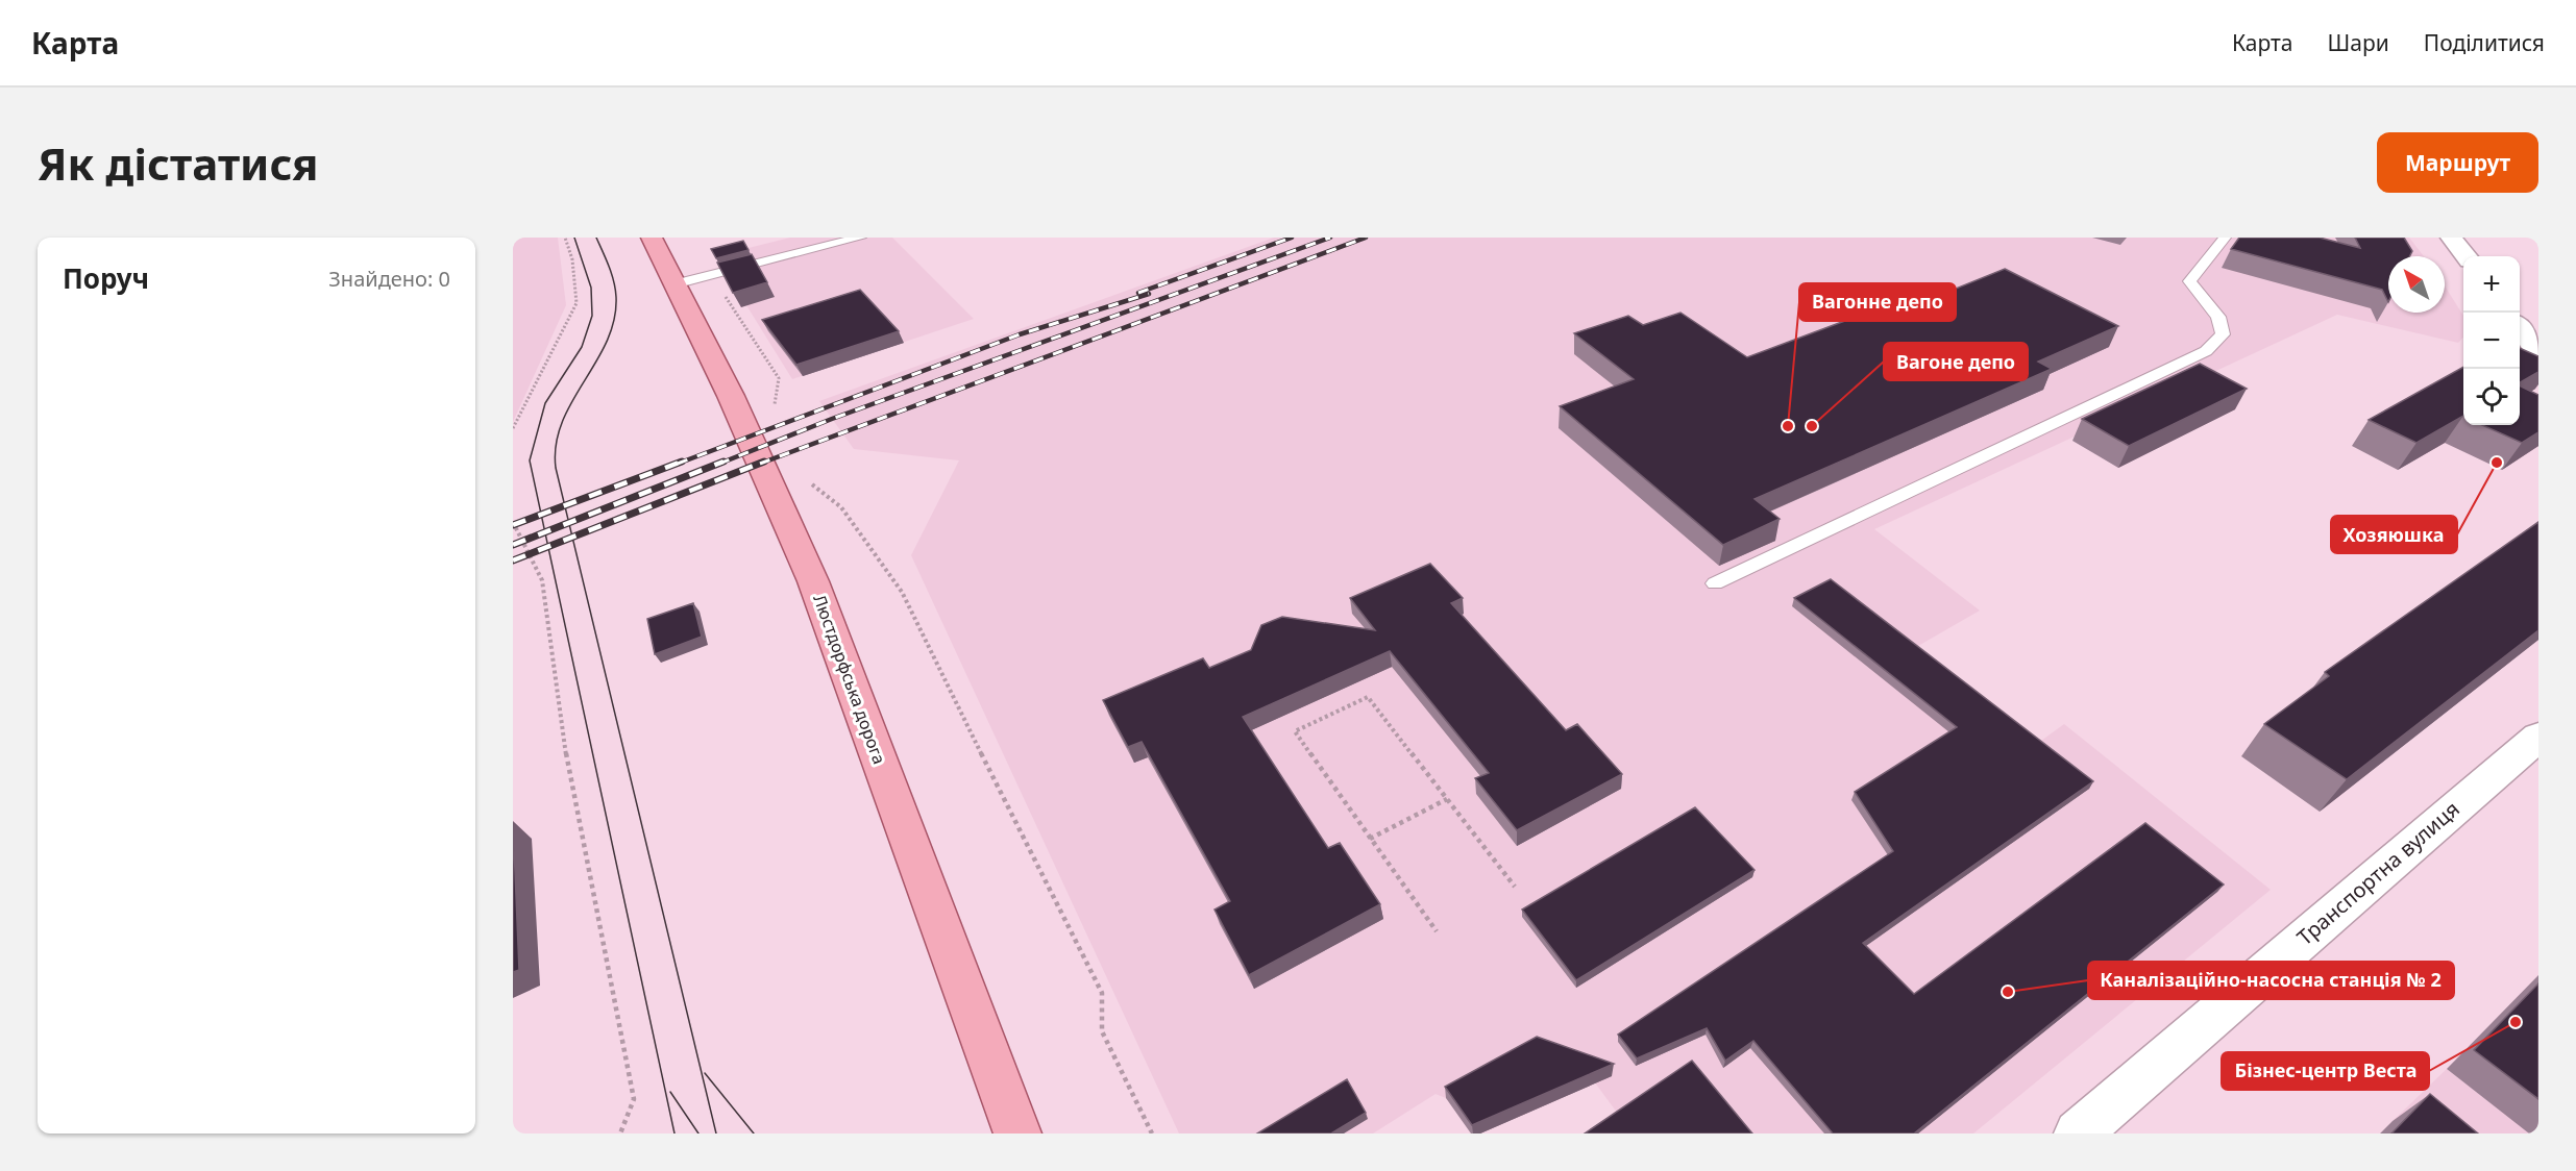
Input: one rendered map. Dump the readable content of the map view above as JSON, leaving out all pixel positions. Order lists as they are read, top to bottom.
{
  "streets": {
    "main road": ["Люстдорфська дорога"],
    "street": ["Транспортна вулиця"]
  },
  "places": [
    "Вагонне депо",
    "Вагоне депо",
    "Хозяюшка",
    "Каналізаційно-насосна станція № 2",
    "Бізнес-центр Веста"
  ],
  "north": "top left",
  "page": {
    "header": "Карта",
    "nav": ["Карта", "Шари", "Поділитися"],
    "buttons": "Маршрут",
    "title": "Як дістатися",
    "heading": ["Поруч", "Знайдено: 0"],
    "map_buttons": ["+", "−"]
  }
}
